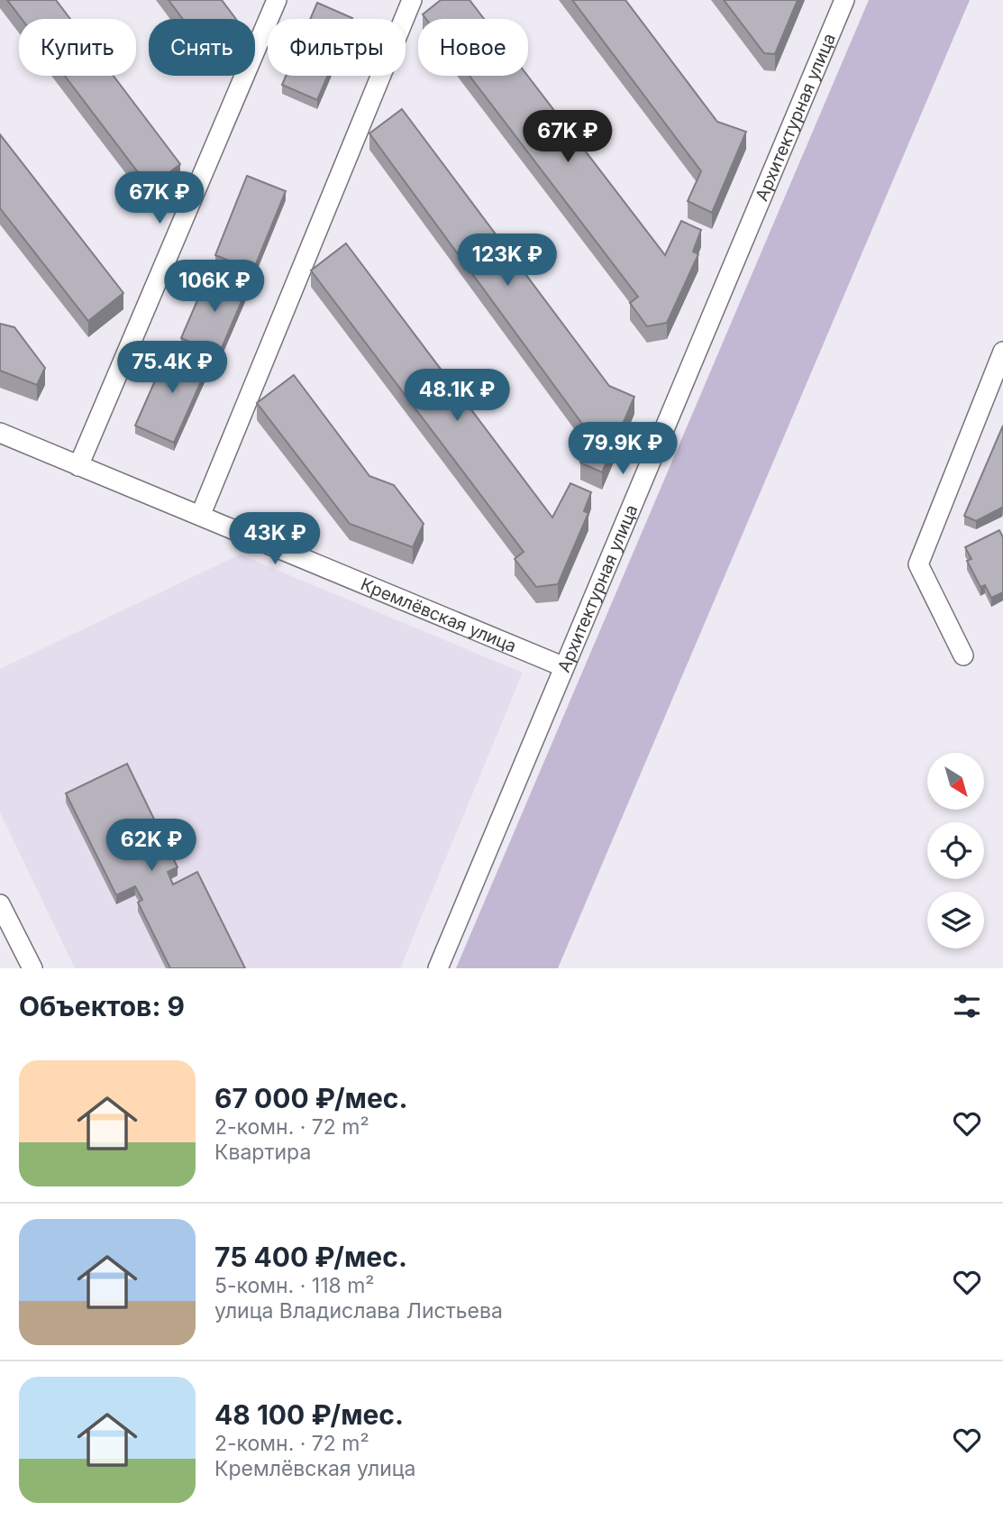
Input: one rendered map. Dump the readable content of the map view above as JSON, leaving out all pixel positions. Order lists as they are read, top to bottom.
{
  "streets": {
    "street": ["Архитектурная улица", "Кремлёвская улица"]
  },
  "crossings": [
    ["Архитектурная улица", "Кремлёвская улица"]
  ],
  "north": "bottom right",
  "page": {
    "chip": [
      "Купить",
      "Снять",
      "Фильтры",
      "Новое"
    ],
    "price": [
      "67K ₽",
      "67K ₽",
      "123K ₽",
      "106K ₽",
      "75.4K ₽",
      "48.1K ₽",
      "79.9K ₽",
      "43K ₽",
      "62K ₽"
    ],
    "heading": "Объектов: 9",
    "list": [
      {
        "name": "67 000 ₽/мес.",
        "note": "2-комн. · 72 m² · Квартира"
      },
      {
        "name": "75 400 ₽/мес.",
        "note": "5-комн. · 118 m² · улица Владислава Листьева"
      },
      {
        "name": "48 100 ₽/мес.",
        "note": "2-комн. · 72 m² · Кремлёвская улица"
      }
    ]
  }
}
